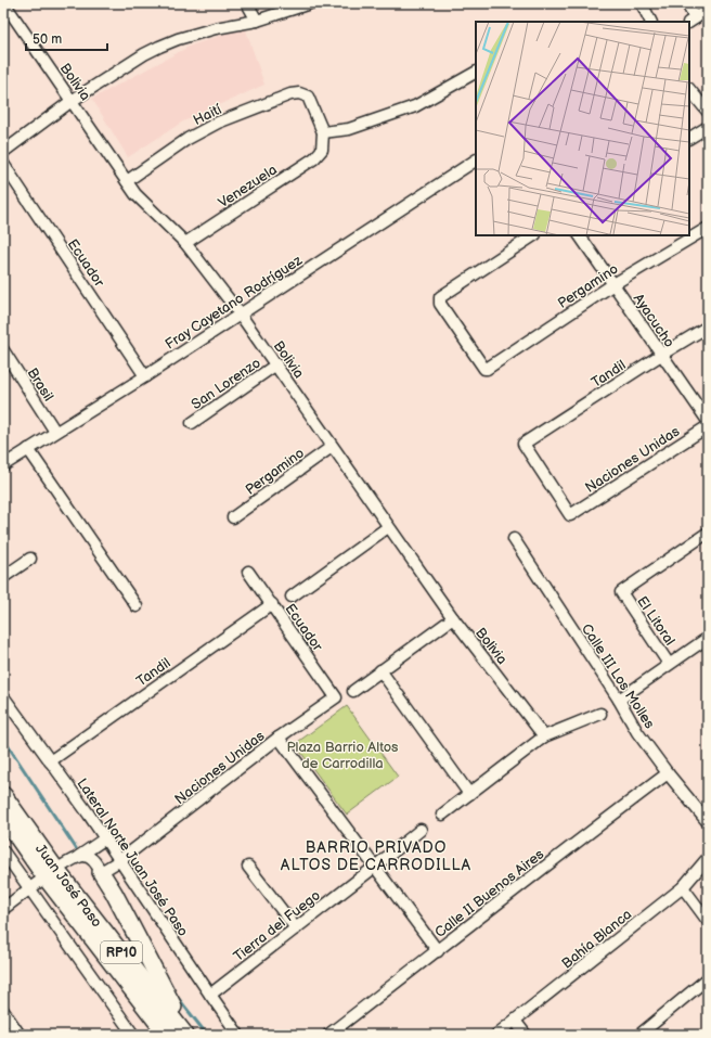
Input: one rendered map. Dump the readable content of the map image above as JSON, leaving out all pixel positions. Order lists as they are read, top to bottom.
{
  "streets": {
    "highway": ["Juan José Paso", "RP10"],
    "street": [
      "Bolivia",
      "Haití",
      "Venezuela",
      "Ecuador",
      "Pergamino",
      "Fray Cayetano Rodríguez",
      "Ayacucho",
      "Tandil",
      "San Lorenzo",
      "Brasil",
      "Naciones Unidas",
      "El Litoral",
      "Calle III Los Molles",
      "Lateral Norte Juan José Paso",
      "Calle II Buenos Aires",
      "Tierra del Fuego",
      "Bahía Blanca"
    ]
  },
  "crossings": [
    ["Bolivia", "Haití"],
    ["Bolivia", "Venezuela"],
    ["Bolivia", "Pergamino"],
    ["Bolivia", "Fray Cayetano Rodríguez"],
    ["Bolivia", "San Lorenzo"],
    ["Haití", "Venezuela"],
    ["Ecuador", "Fray Cayetano Rodríguez"],
    ["Ecuador", "Tandil"],
    ["Ecuador", "Naciones Unidas"],
    ["Pergamino", "Ayacucho"],
    ["Fray Cayetano Rodríguez", "Brasil"],
    ["Ayacucho", "Tandil"],
    ["Tandil", "Naciones Unidas"],
    ["Tandil", "Lateral Norte Juan José Paso"],
    ["Naciones Unidas", "Lateral Norte Juan José Paso"],
    ["Calle III Los Molles", "Calle II Buenos Aires"],
    ["Lateral Norte Juan José Paso", "Tierra del Fuego"]
  ],
  "districts": ["BARRIO PRIVADO ALTOS DE CARRODILLA"],
  "parks": ["Plaza Barrio Altos de Carrodilla"],
  "scale_bar": "50 m"
}
